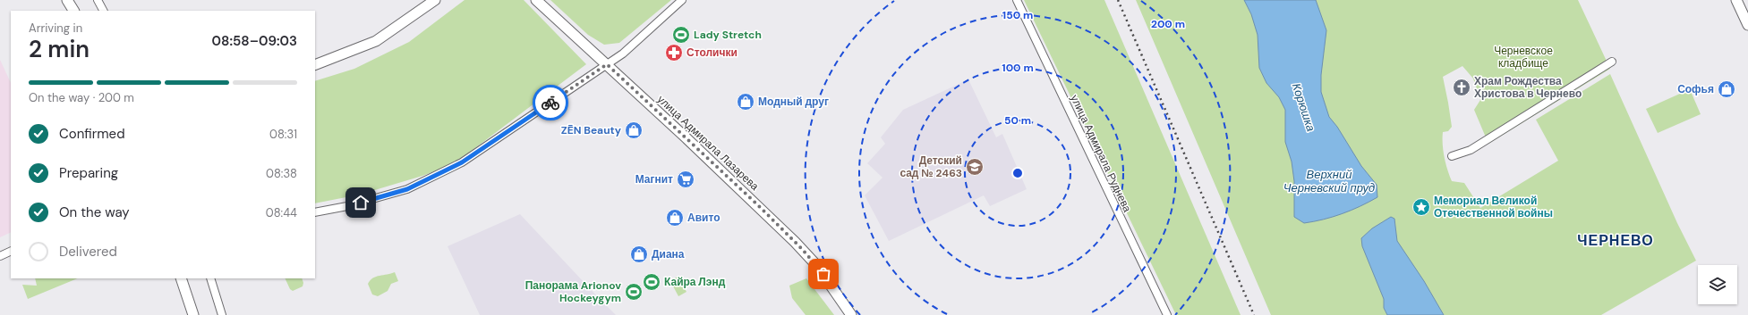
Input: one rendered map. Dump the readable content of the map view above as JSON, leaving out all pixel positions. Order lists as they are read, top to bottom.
{
  "streets": {
    "street": ["улица Адмирала Лазарева", "улица Адмирала Руднева"]
  },
  "districts": ["ЧЕРНЕВО"],
  "water": ["Корюшка", "Верхний Черневский пруд"],
  "parks": ["Черневское кладбище"],
  "places": {
    "sports": ["Lady Stretch", "Кайра Лэнд", "Панорама Arionov Hockeygym"],
    "pharmacy": ["Столички"],
    "church": ["Храм Рождества Христова в Чернево"],
    "shop": [
      "Софья",
      "Модный друг",
      "ZĒN Beauty",
      "Авито",
      "Диана"
    ],
    "school or university": ["Детский сад № 2463"],
    "supermarket": ["Магнит"],
    "place": ["Мемориал Великой Отечественной войны"]
  },
  "page": {
    "heading": ["2 min", "Arriving in", "08:58–09:03"],
    "bar": "On the way · 200 m",
    "list": [
      ["Confirmed", "08:31"],
      ["Preparing", "08:38"],
      ["On the way", "08:44"],
      "Delivered"
    ]
  },
  "rings": [
    "150 m",
    "200 m",
    "100 m",
    "50 m"
  ]
}
